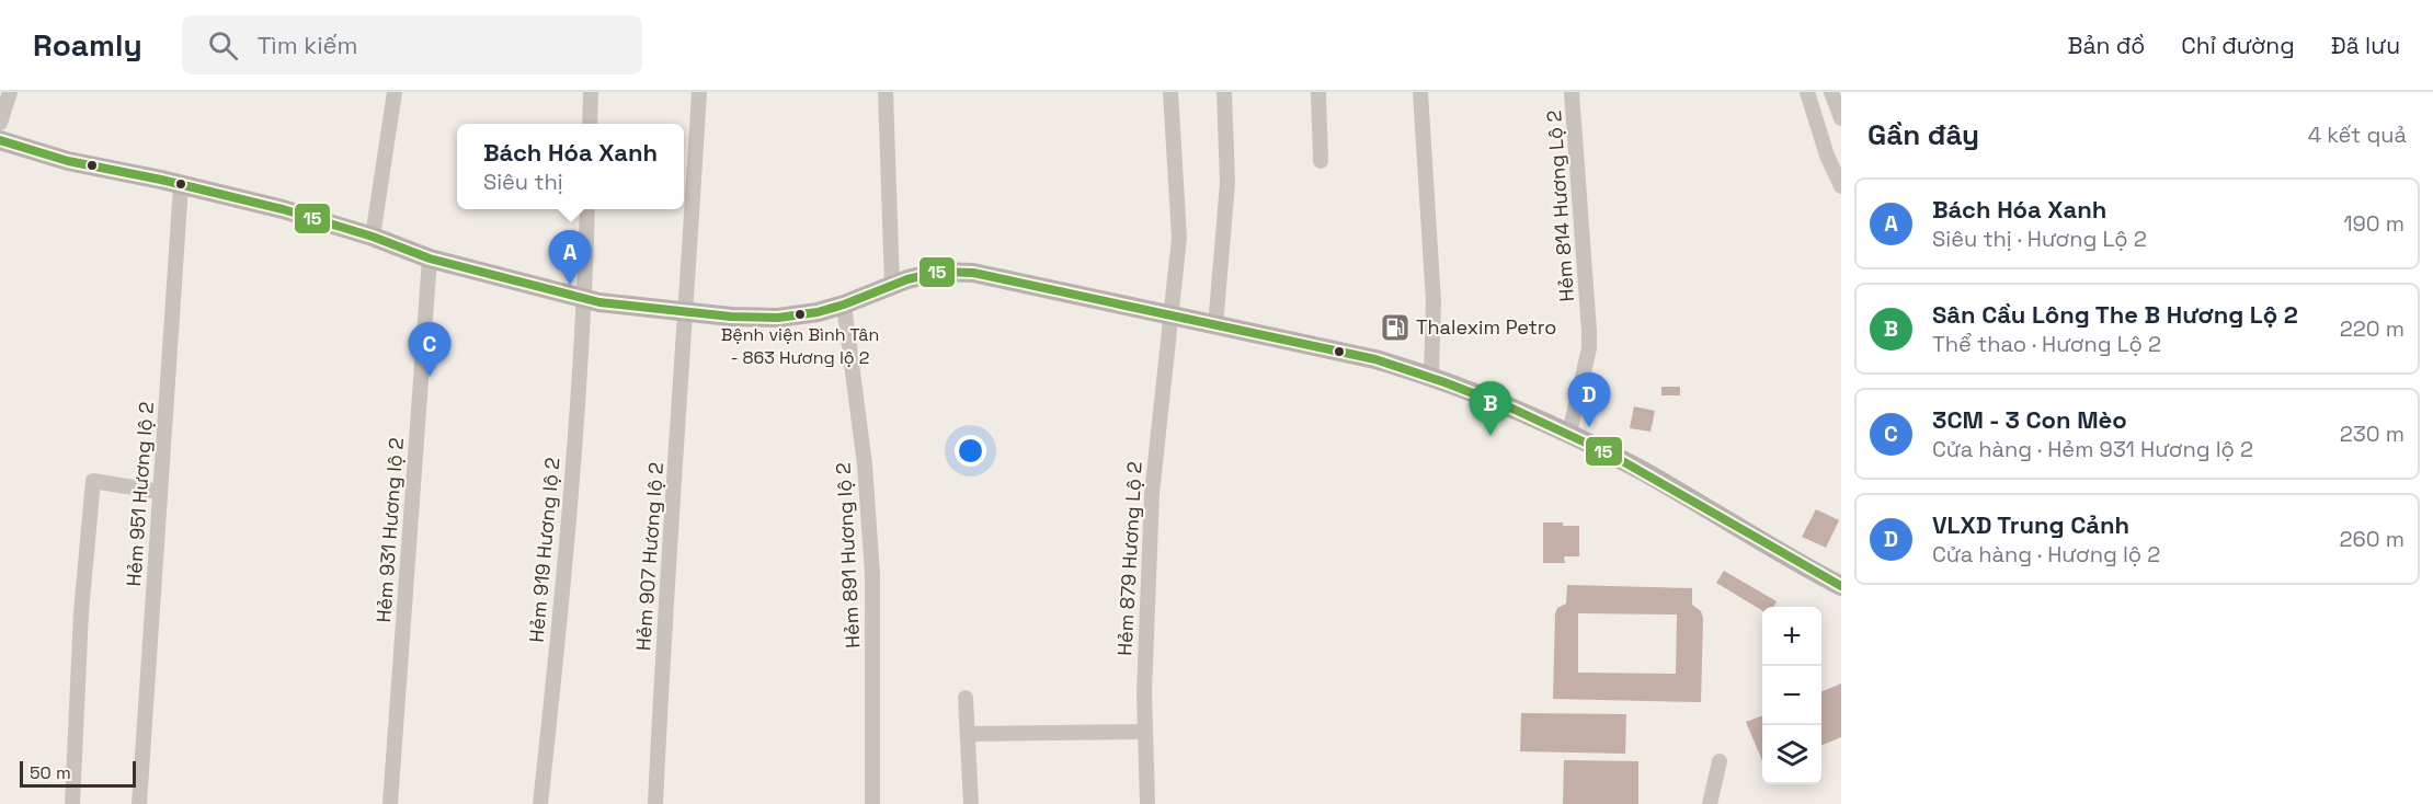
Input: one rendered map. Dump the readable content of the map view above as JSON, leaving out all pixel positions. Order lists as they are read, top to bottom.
{
  "streets": {
    "street": [
      "Hẻm 814 Hương Lộ 2",
      "Hẻm 951 Hương lộ 2",
      "Hẻm 931 Hương lộ 2",
      "Hẻm 919 Hương lộ 2",
      "Hẻm 891 Hương lộ 2",
      "Hẻm 907 Hương lộ 2",
      "Hẻm 879 Hương Lộ 2"
    ]
  },
  "places": {
    "other": ["Bệnh viện Bình Tân - 863 Hương lộ 2"],
    "fuel station": ["Thalexim Petro"]
  },
  "lines": ["transit line 15"],
  "scale_bar": "50 m",
  "page": {
    "header": "Roamly",
    "search": "Tìm kiếm",
    "nav": ["Bản đồ", "Chỉ đường", "Đã lưu"],
    "heading": ["Gần đây", "4 kết quả"],
    "popup": ["Bách Hóa Xanh", "Siêu thị"],
    "list": [
      {
        "mark": "A",
        "name": "Bách Hóa Xanh",
        "note": "Siêu thị · Hương Lộ 2",
        "value": "190 m"
      },
      {
        "mark": "B",
        "name": "Sân Cầu Lông The B Hương Lộ 2",
        "note": "Thể thao · Hương Lộ 2",
        "value": "220 m"
      },
      {
        "mark": "C",
        "name": "3CM - 3 Con Mèo",
        "note": "Cửa hàng · Hẻm 931 Hương lộ 2",
        "value": "230 m"
      },
      {
        "mark": "D",
        "name": "VLXD Trung Cảnh",
        "note": "Cửa hàng · Hương lộ 2",
        "value": "260 m"
      }
    ],
    "pins": [
      "A",
      "C",
      "D",
      "B"
    ],
    "map_buttons": ["+", "−"],
    "scale": "50 m"
  }
}
